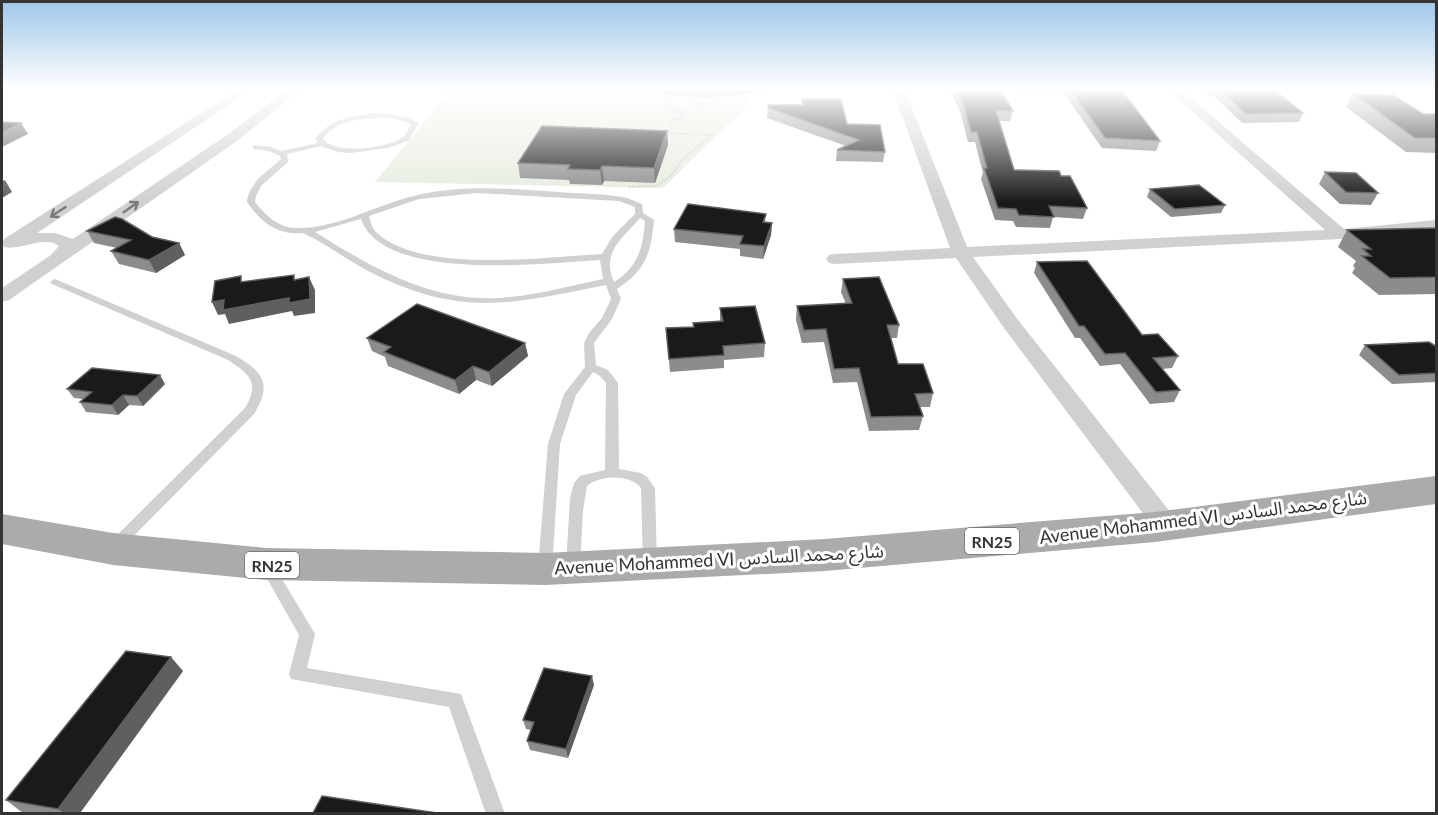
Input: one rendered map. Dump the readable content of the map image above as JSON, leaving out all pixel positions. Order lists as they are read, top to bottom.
{
  "streets": {
    "main road": ["Avenue Mohammed VI شارع محمد السادس", "RN25"]
  }
}
